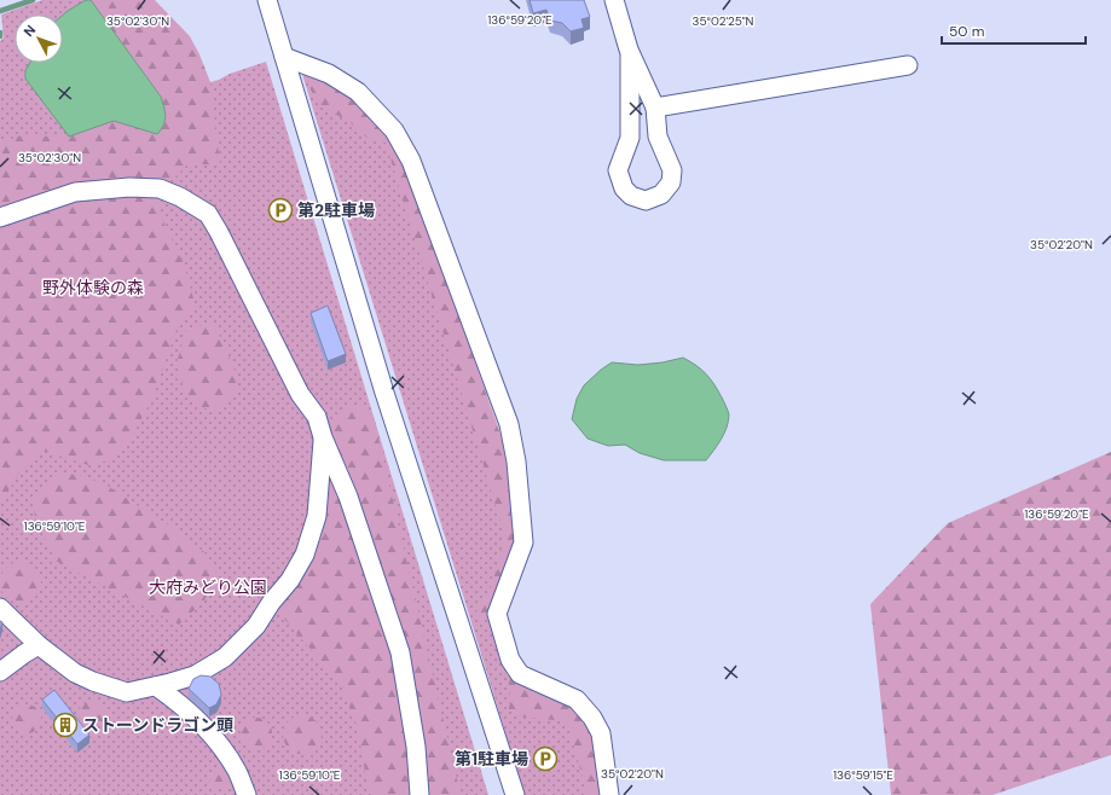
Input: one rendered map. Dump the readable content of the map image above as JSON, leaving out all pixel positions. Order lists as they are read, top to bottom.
{
  "parks": ["野外体験の森", "大府みどり公園"],
  "places": {
    "parking": ["第2駐車場", "第1駐車場"],
    "building": ["ストーンドラゴン頭"]
  },
  "scale_bar": "50 m",
  "north": "top left",
  "coordinates": [
    "136°59'20\"E",
    "35°02'30\"N",
    "35°02'25\"N",
    "35°02'20\"N",
    "136°59'10\"E",
    "136°59'15\"E"
  ]
}
